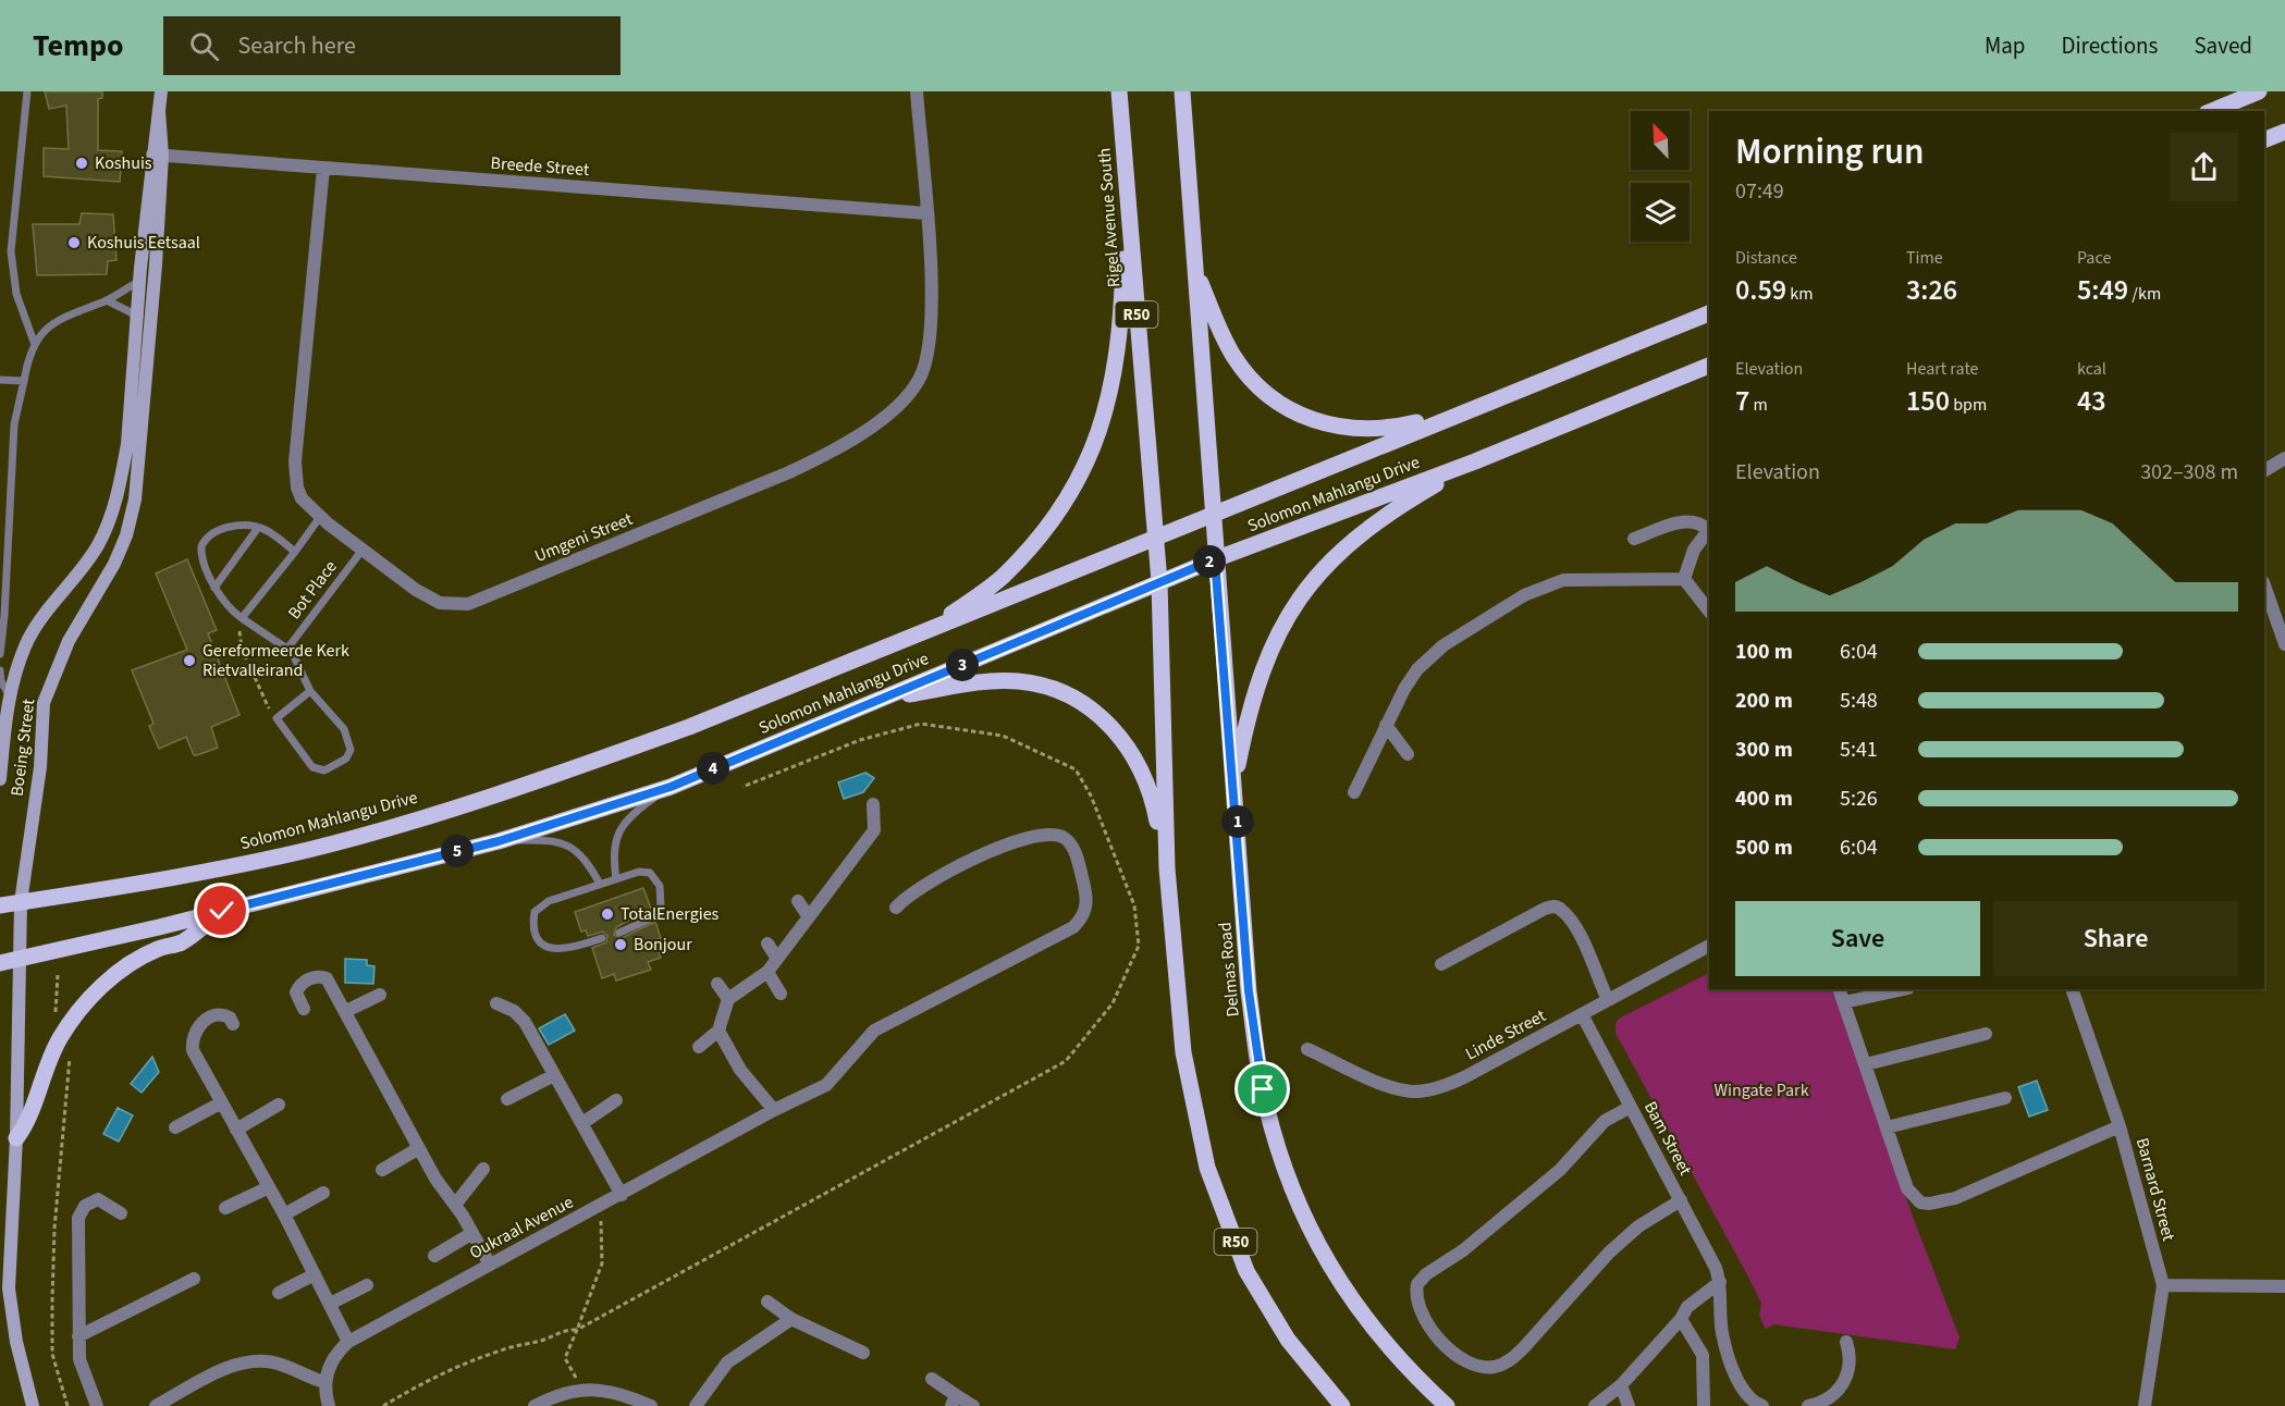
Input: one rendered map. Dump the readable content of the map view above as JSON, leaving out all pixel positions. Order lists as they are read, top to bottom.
{
  "streets": {
    "main road": [
      "Rigel Avenue South",
      "R50",
      "Solomon Mahlangu Drive",
      "Delmas Road"
    ],
    "street": [
      "Breede Street",
      "Umgeni Street",
      "Boeing Street",
      "Linde Street",
      "Bam Street",
      "Barnard Street",
      "Oukraal Avenue"
    ],
    "lane": ["Bot Place"]
  },
  "crossings": [
    ["Breede Street", "Umgeni Street"],
    ["Breede Street", "Boeing Street"],
    ["Rigel Avenue South", "R50"],
    ["Rigel Avenue South", "Solomon Mahlangu Drive"],
    ["R50", "Solomon Mahlangu Drive"],
    ["Solomon Mahlangu Drive", "Boeing Street"],
    ["Solomon Mahlangu Drive", "Delmas Road"],
    ["Umgeni Street", "Bot Place"],
    ["Linde Street", "Bam Street"]
  ],
  "parks": ["Wingate Park"],
  "places": [
    "Koshuis",
    "Koshuis Eetsaal",
    "Gereformeerde Kerk Rietvalleirand",
    "TotalEnergies",
    "Bonjour"
  ],
  "north": "top left",
  "page": {
    "header": "Tempo",
    "search": "Search here",
    "nav": ["Map", "Directions", "Saved"],
    "heading": ["Morning run", "07:49"],
    "stats": [
      ["Distance", "0.59 km"],
      ["Time", "3:26"],
      ["Pace", "5:49 /km"],
      ["Elevation", "7 m"],
      ["Heart rate", "150 bpm"],
      ["kcal", "43"]
    ],
    "chart": ["Elevation", "302–308 m"],
    "pins": [
      "2",
      "3",
      "4",
      "1",
      "5"
    ],
    "list": [
      {
        "name": "100 m",
        "note": "6:04"
      },
      {
        "name": "200 m",
        "note": "5:48"
      },
      {
        "name": "300 m",
        "note": "5:41"
      },
      {
        "name": "400 m",
        "note": "5:26"
      },
      {
        "name": "500 m",
        "note": "6:04"
      }
    ],
    "buttons": ["Save", "Share"]
  }
}
